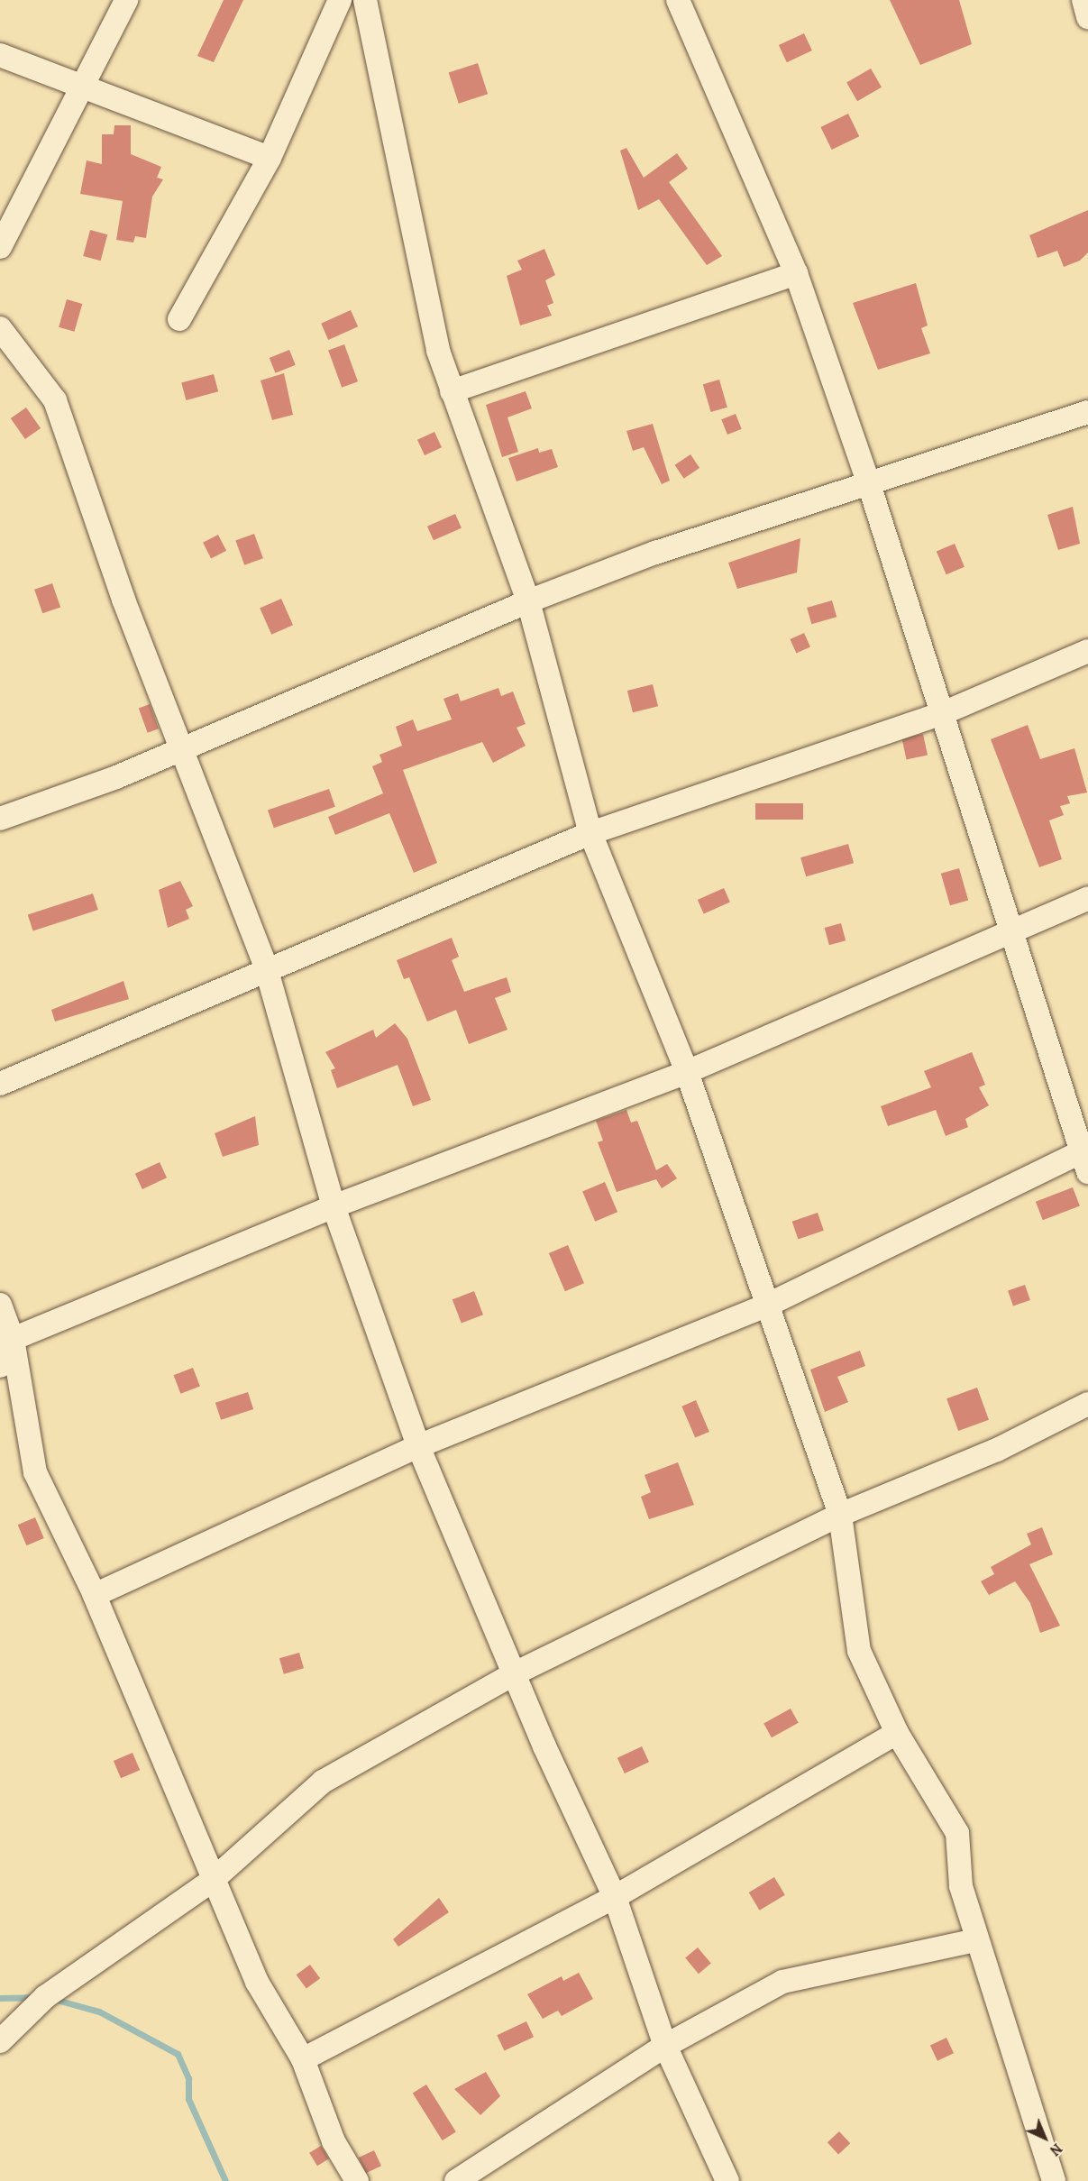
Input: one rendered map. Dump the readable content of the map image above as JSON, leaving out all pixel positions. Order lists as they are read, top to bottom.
{
  "north": "bottom right"
}
